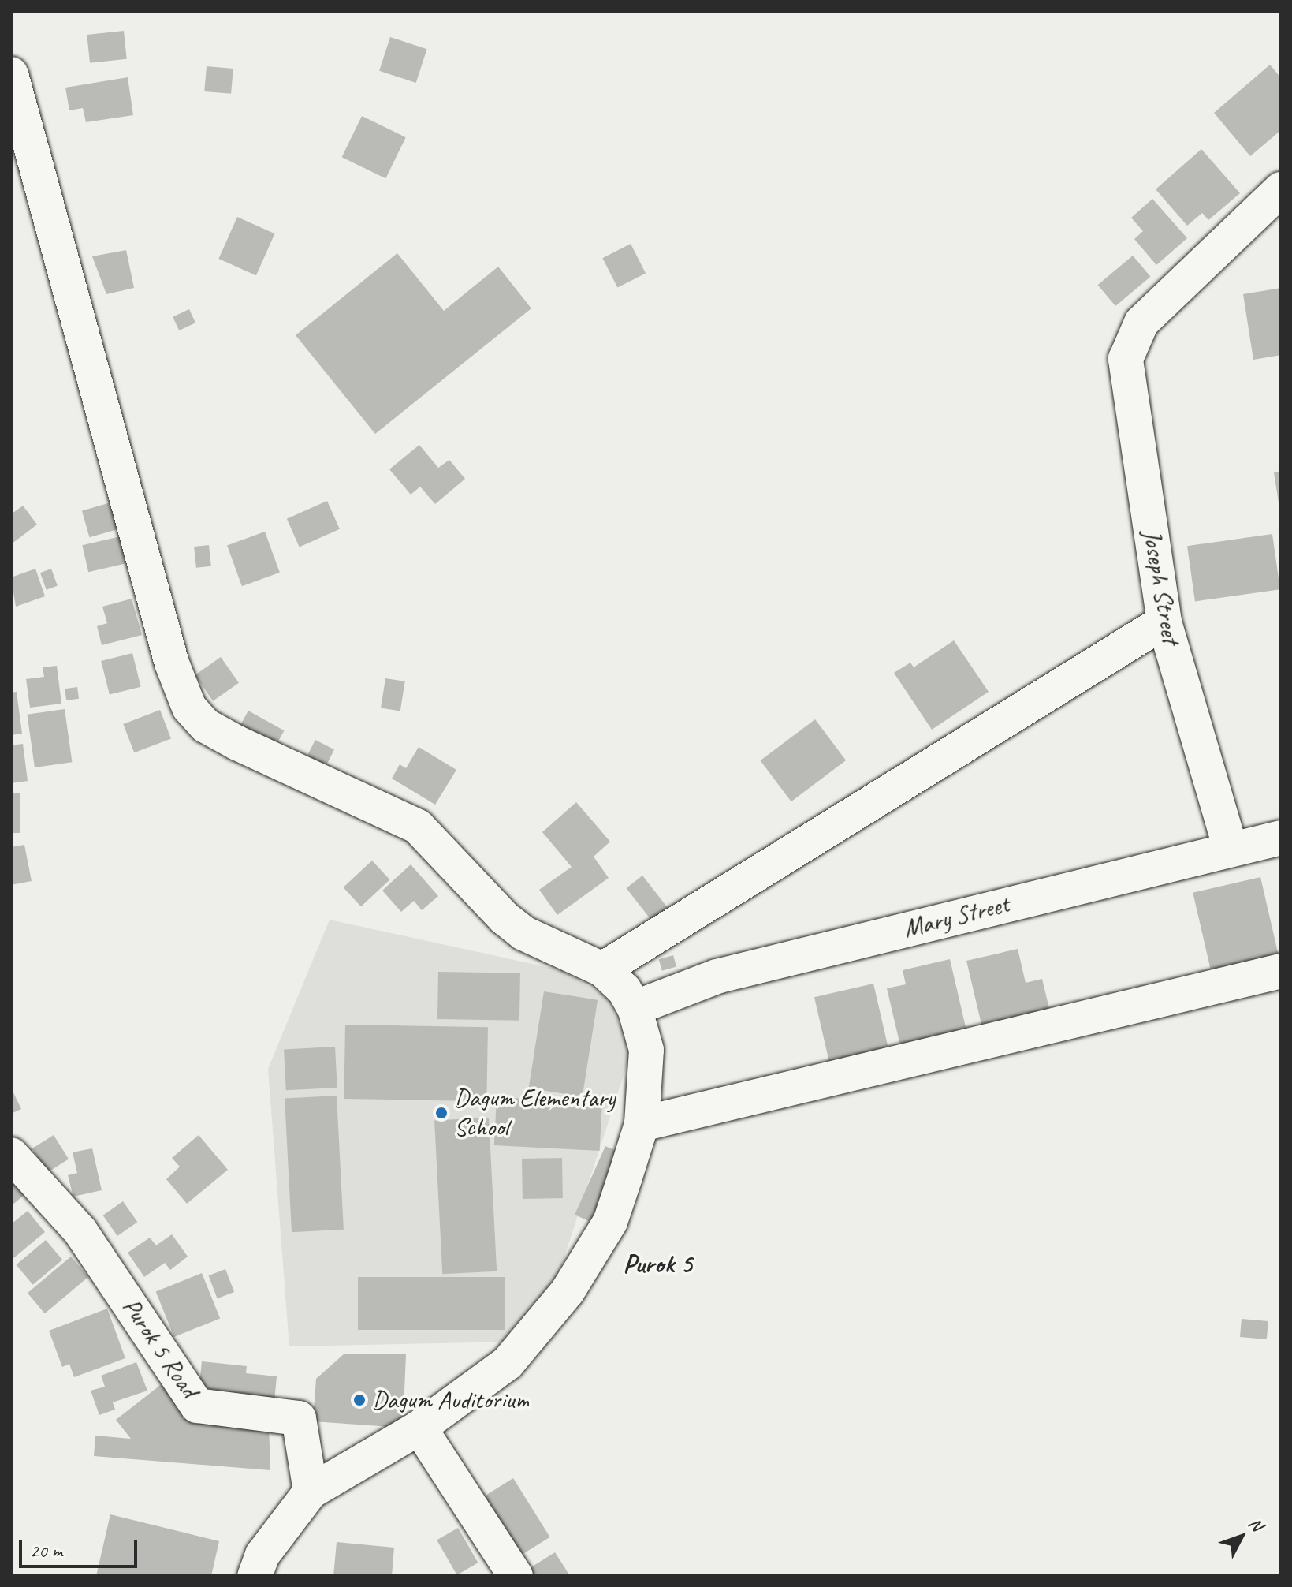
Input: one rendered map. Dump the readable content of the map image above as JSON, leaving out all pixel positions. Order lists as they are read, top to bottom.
{
  "streets": {
    "street": ["Joseph Street", "Mary Street", "Purok 5 Road"]
  },
  "crossings": [
    ["Joseph Street", "Mary Street"]
  ],
  "districts": ["Purok 5"],
  "places": ["Dagum Elementary School", "Dagum Auditorium"],
  "scale_bar": "20 m",
  "north": "top right"
}
